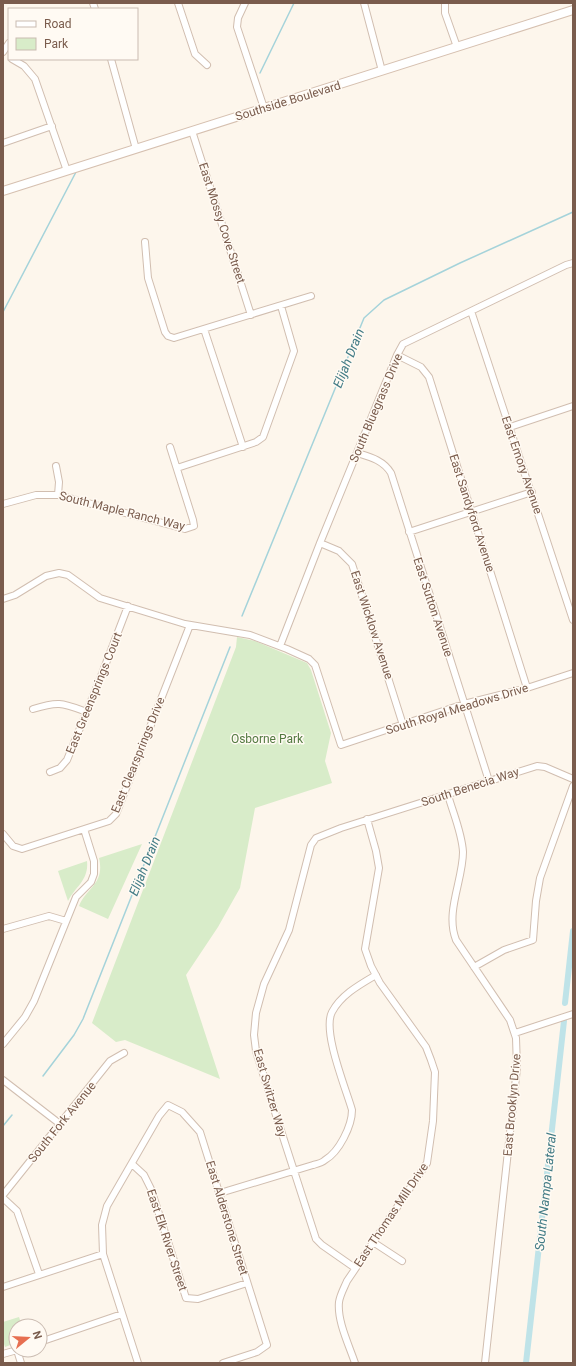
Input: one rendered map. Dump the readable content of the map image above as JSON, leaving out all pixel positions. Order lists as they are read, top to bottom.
{
  "streets": {
    "main road": ["Southside Boulevard"],
    "street": [
      "East Mossy Cove Street",
      "South Bluegrass Drive",
      "East Emory Avenue",
      "South Maple Ranch Way",
      "East Sandyford Avenue",
      "East Sutton Avenue",
      "East Wicklow Avenue",
      "East Greensprings Court",
      "South Royal Meadows Drive",
      "East Clearsprings Drive",
      "South Benecia Way",
      "East Switzer Way",
      "East Brooklyn Drive",
      "South Fork Avenue",
      "East Thomas Mill Drive",
      "East Alderstone Street",
      "East Elk River Street"
    ]
  },
  "crossings": [
    ["Southside Boulevard", "East Mossy Cove Street"],
    ["South Bluegrass Drive", "East Emory Avenue"],
    ["South Bluegrass Drive", "East Sandyford Avenue"],
    ["South Bluegrass Drive", "East Sutton Avenue"],
    ["South Bluegrass Drive", "East Wicklow Avenue"],
    ["South Bluegrass Drive", "South Royal Meadows Drive"],
    ["East Sandyford Avenue", "South Royal Meadows Drive"],
    ["East Sutton Avenue", "South Royal Meadows Drive"],
    ["East Sutton Avenue", "South Benecia Way"],
    ["East Wicklow Avenue", "South Royal Meadows Drive"],
    ["South Benecia Way", "East Switzer Way"],
    ["South Benecia Way", "East Brooklyn Drive"],
    ["South Benecia Way", "East Thomas Mill Drive"],
    ["East Switzer Way", "East Thomas Mill Drive"],
    ["East Alderstone Street", "East Elk River Street"]
  ],
  "water": ["Elijah Drain", "South Nampa Lateral"],
  "parks": ["Osborne Park"],
  "legend": ["Road", "Park"],
  "north": "right"
}
